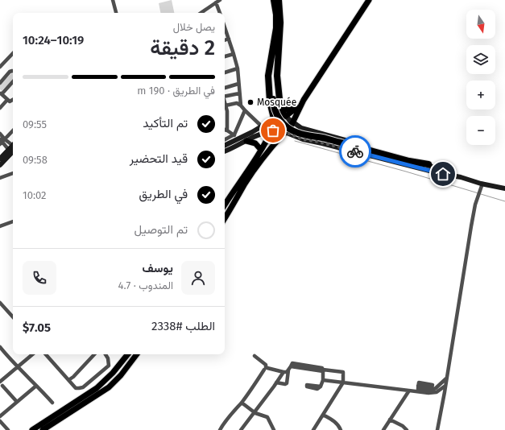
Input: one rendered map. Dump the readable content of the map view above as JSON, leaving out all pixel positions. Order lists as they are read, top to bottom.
{
  "places": ["Mosquée"],
  "north": "bottom",
  "page": {
    "map_buttons": ["+", "−"],
    "heading": ["2 دقيقة", "يصل خلال", "10:19–10:24"],
    "panel": [
      "يوسف",
      "المندوب · 4.7",
      "الطلب #2338",
      "$7.05"
    ],
    "bar": "في الطريق · 190 m",
    "list": [
      ["تم التأكيد", "09:55"],
      ["قيد التحضير", "09:58"],
      ["في الطريق", "10:02"],
      "تم التوصيل"
    ]
  }
}
